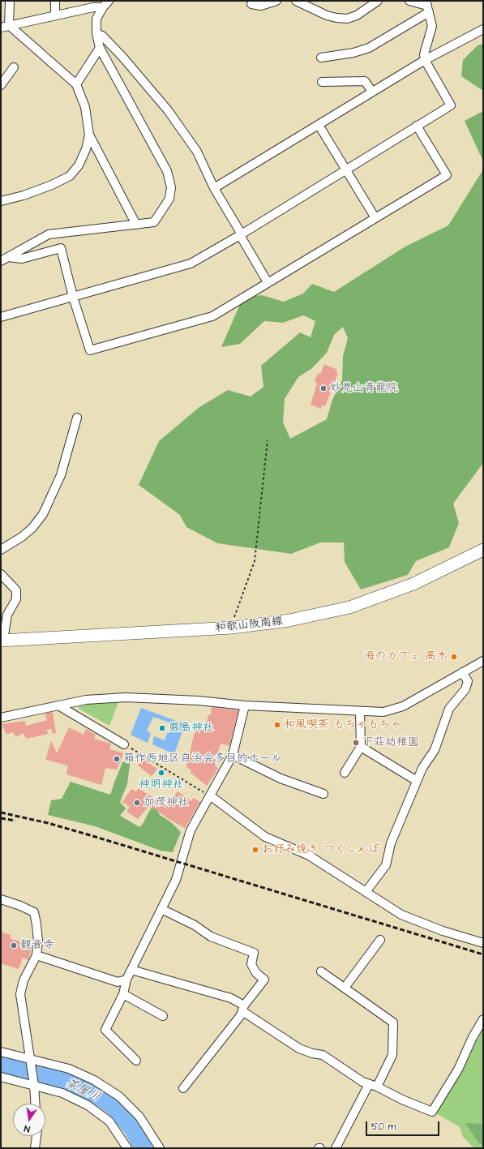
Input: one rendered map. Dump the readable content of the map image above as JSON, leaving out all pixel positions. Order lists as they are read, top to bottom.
{
  "streets": {
    "main road": ["和歌山阪南線"]
  },
  "water": ["茶屋川"],
  "places": [
    "妙見山青龍院",
    "海のカフェ 高木",
    "和風喫茶 もちゃもちゃ",
    "嚴島神社",
    "下荘幼稚園",
    "箱作西地区自治会多目的ホール",
    "神明神社",
    "加茂神社",
    "お好み焼き つくしんぼ",
    "観音寺"
  ],
  "scale_bar": "50 m",
  "north": "bottom"
}
